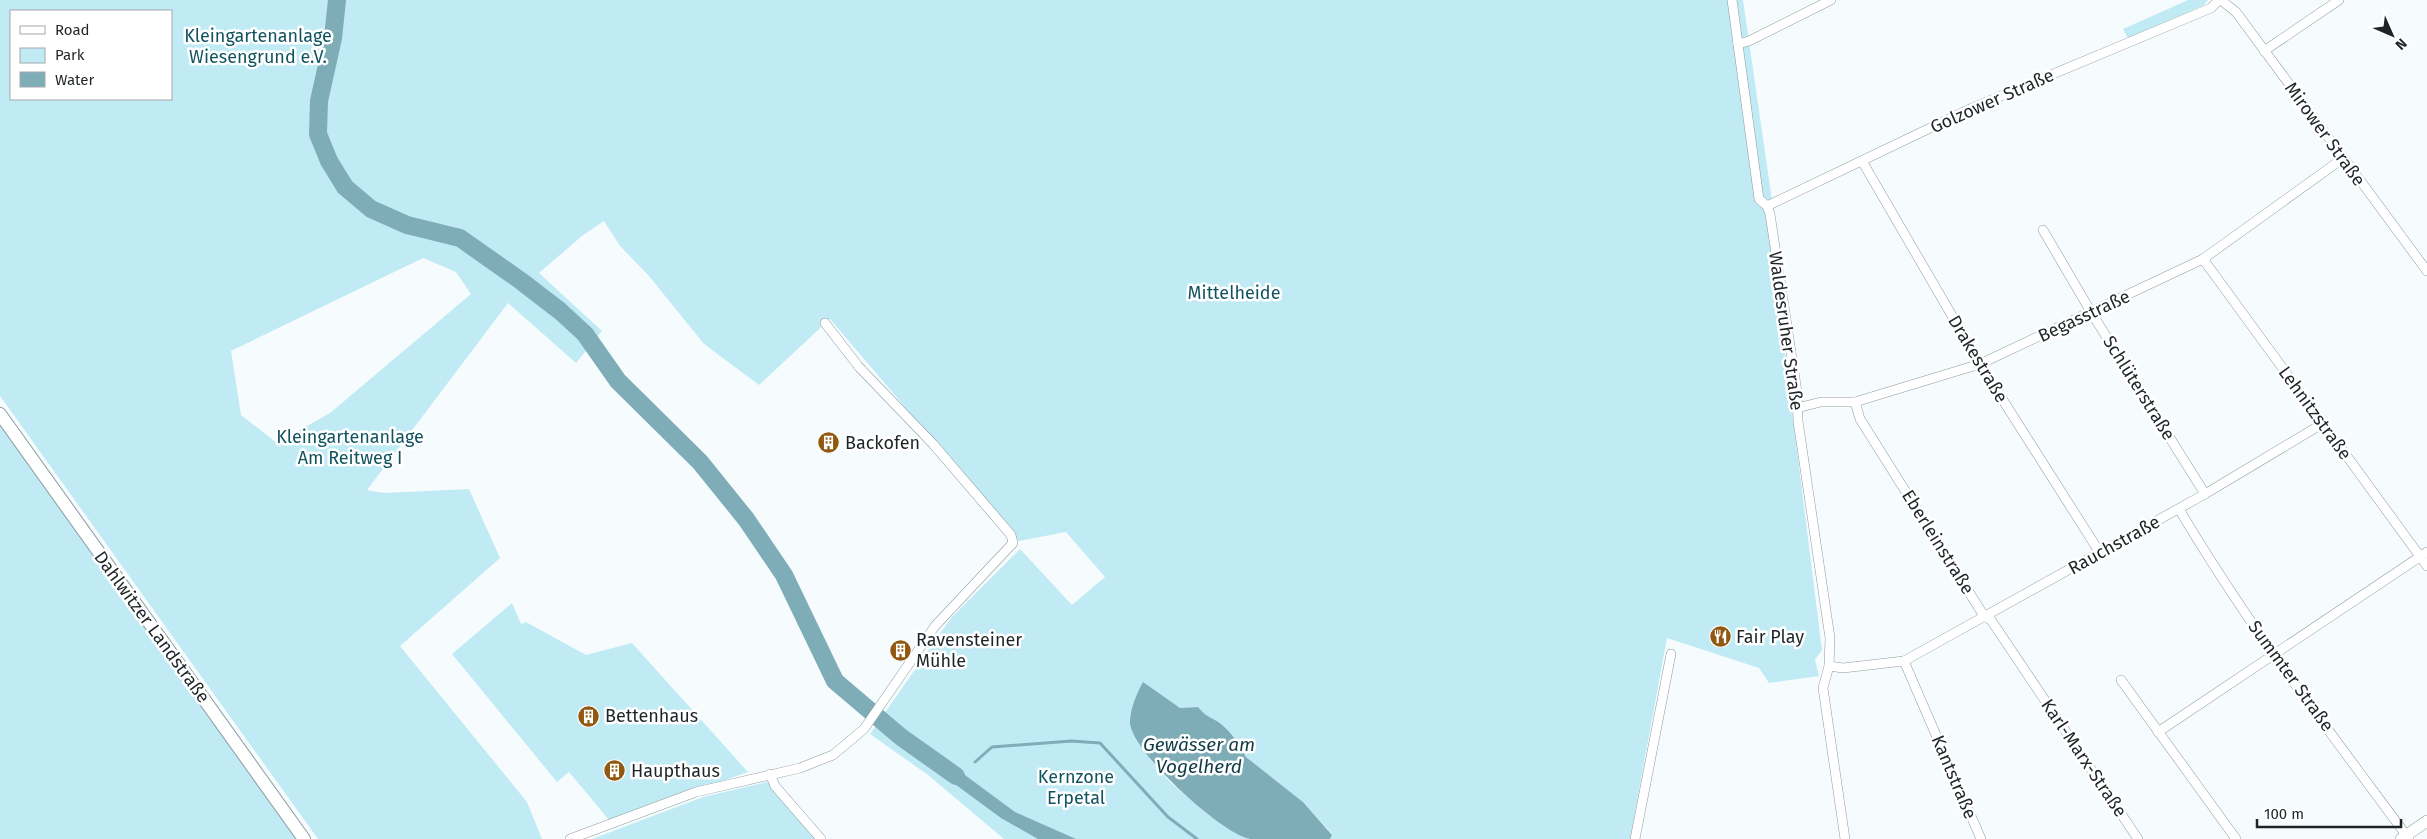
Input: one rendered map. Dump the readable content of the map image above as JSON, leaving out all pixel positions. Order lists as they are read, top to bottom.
{
  "streets": {
    "main road": ["Dahlwitzer Landstraße"],
    "street": [
      "Golzower Straße",
      "Mirower Straße",
      "Begasstraße",
      "Waldesruher Straße",
      "Drakestraße",
      "Schlüterstraße",
      "Lehnitzstraße",
      "Eberleinstraße",
      "Rauchstraße",
      "Summter Straße",
      "Karl-Marx-Straße",
      "Kantstraße"
    ]
  },
  "crossings": [
    ["Golzower Straße", "Mirower Straße"],
    ["Golzower Straße", "Waldesruher Straße"],
    ["Golzower Straße", "Drakestraße"],
    ["Mirower Straße", "Begasstraße"],
    ["Begasstraße", "Waldesruher Straße"],
    ["Begasstraße", "Drakestraße"],
    ["Begasstraße", "Schlüterstraße"],
    ["Begasstraße", "Lehnitzstraße"],
    ["Begasstraße", "Eberleinstraße"],
    ["Waldesruher Straße", "Rauchstraße"],
    ["Drakestraße", "Rauchstraße"],
    ["Schlüterstraße", "Rauchstraße"],
    ["Lehnitzstraße", "Rauchstraße"],
    ["Eberleinstraße", "Rauchstraße"],
    ["Eberleinstraße", "Karl-Marx-Straße"],
    ["Rauchstraße", "Summter Straße"],
    ["Rauchstraße", "Kantstraße"]
  ],
  "water": ["Gewässer am Vogelherd"],
  "parks": [
    "Kleingartenanlage Wiesengrund e.V.",
    "Mittelheide",
    "Kleingartenanlage Am Reitweg I",
    "Kernzone Erpetal"
  ],
  "places": {
    "building": [
      "Backofen",
      "Ravensteiner Mühle",
      "Bettenhaus",
      "Haupthaus"
    ],
    "restaurant": ["Fair Play"]
  },
  "legend": ["Road", "Park", "Water"],
  "scale_bar": "100 m",
  "north": "bottom right"
}
